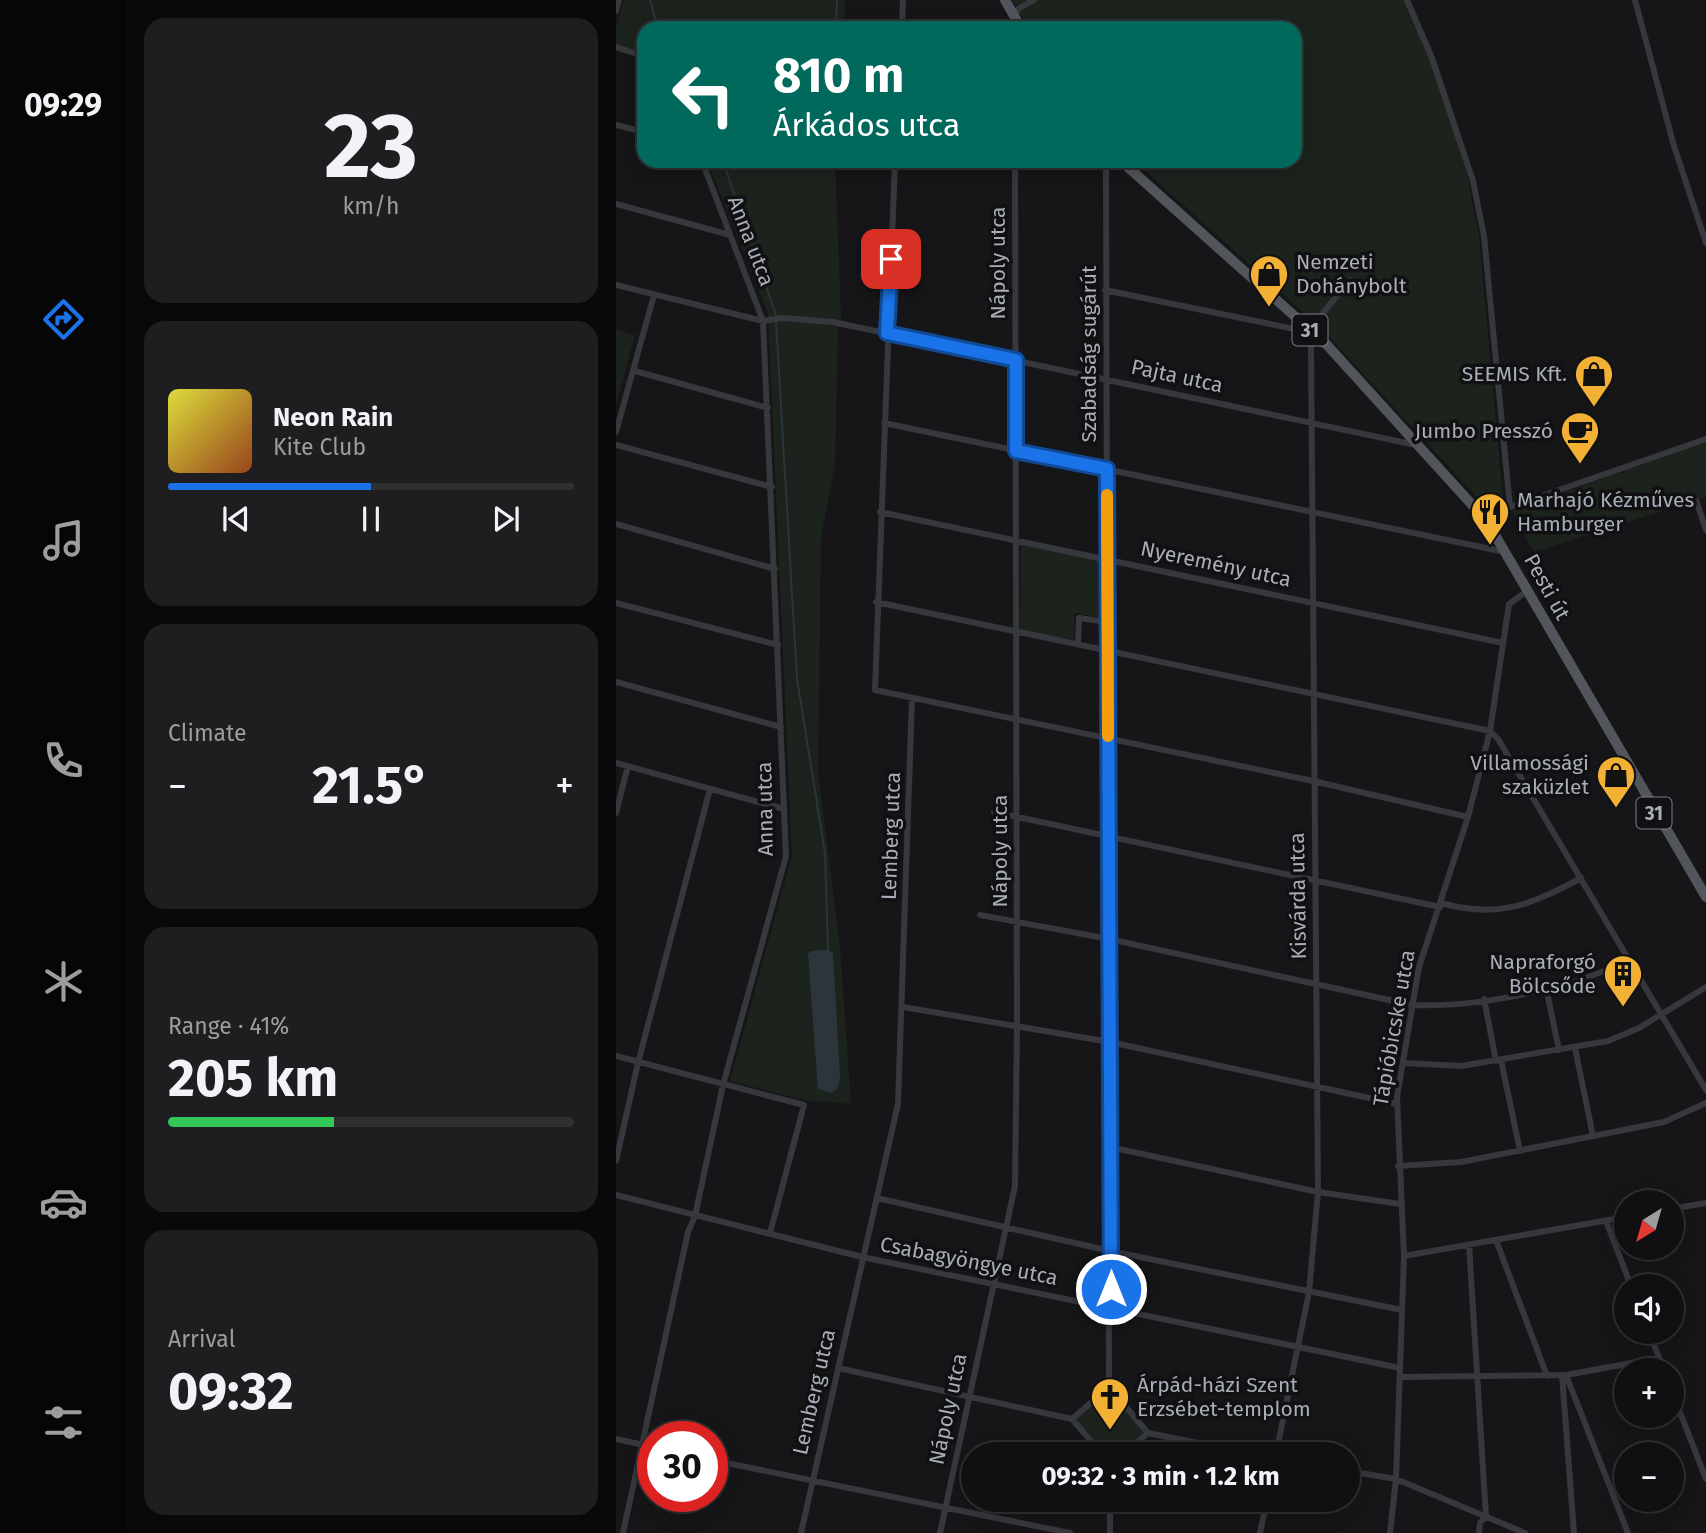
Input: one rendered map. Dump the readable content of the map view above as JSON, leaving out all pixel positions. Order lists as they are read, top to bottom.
{
  "streets": {
    "main road": ["31", "Pesti út"],
    "street": [
      "Anna utca",
      "Nápoly utca",
      "Szabadság sugárút",
      "Pajta utca",
      "Nyeremény utca",
      "Lemberg utca",
      "Kisvárda utca",
      "Tápióbicske utca",
      "Csabagyöngye utca"
    ]
  },
  "crossings": [
    ["Anna utca", "Pajta utca"],
    ["Anna utca", "Csabagyöngye utca"],
    ["Nápoly utca", "Pajta utca"],
    ["Nápoly utca", "Nyeremény utca"],
    ["Nápoly utca", "Csabagyöngye utca"],
    ["Szabadság sugárút", "Pajta utca"],
    ["Szabadság sugárút", "Nyeremény utca"],
    ["Szabadság sugárút", "Csabagyöngye utca"],
    ["Pajta utca", "Pesti út"],
    ["Pajta utca", "Kisvárda utca"],
    ["Nyeremény utca", "Kisvárda utca"],
    ["Nyeremény utca", "Tápióbicske utca"],
    ["Pesti út", "Kisvárda utca"],
    ["Pesti út", "Tápióbicske utca"],
    ["Lemberg utca", "Csabagyöngye utca"],
    ["Kisvárda utca", "Csabagyöngye utca"],
    ["Tápióbicske utca", "Csabagyöngye utca"]
  ],
  "places": {
    "shop": ["Nemzeti Dohánybolt", "SEEMIS Kft.", "Villamossági szaküzlet"],
    "cafe": ["Jumbo Presszó"],
    "restaurant": ["Marhajó Kézműves Hamburger"],
    "building": ["Napraforgó Bölcsőde"],
    "church": ["Árpád-házi Szent Erzsébet-templom"]
  },
  "north": "bottom left",
  "page": {
    "tabs": "09:29",
    "tile": [
      ["23", "km/h"],
      "Climate",
      ["Range · 41%", "205 km"],
      ["Arrival", "09:32"]
    ],
    "turn": ["810 m", "Árkádos utca"],
    "song": ["Neon Rain", "Kite Club"],
    "heat": ["−", "21.5°", "+"],
    "map_buttons": ["+", "−"],
    "limit": "30",
    "trip": "09:32 · 3 min · 1.2 km"
  }
}
